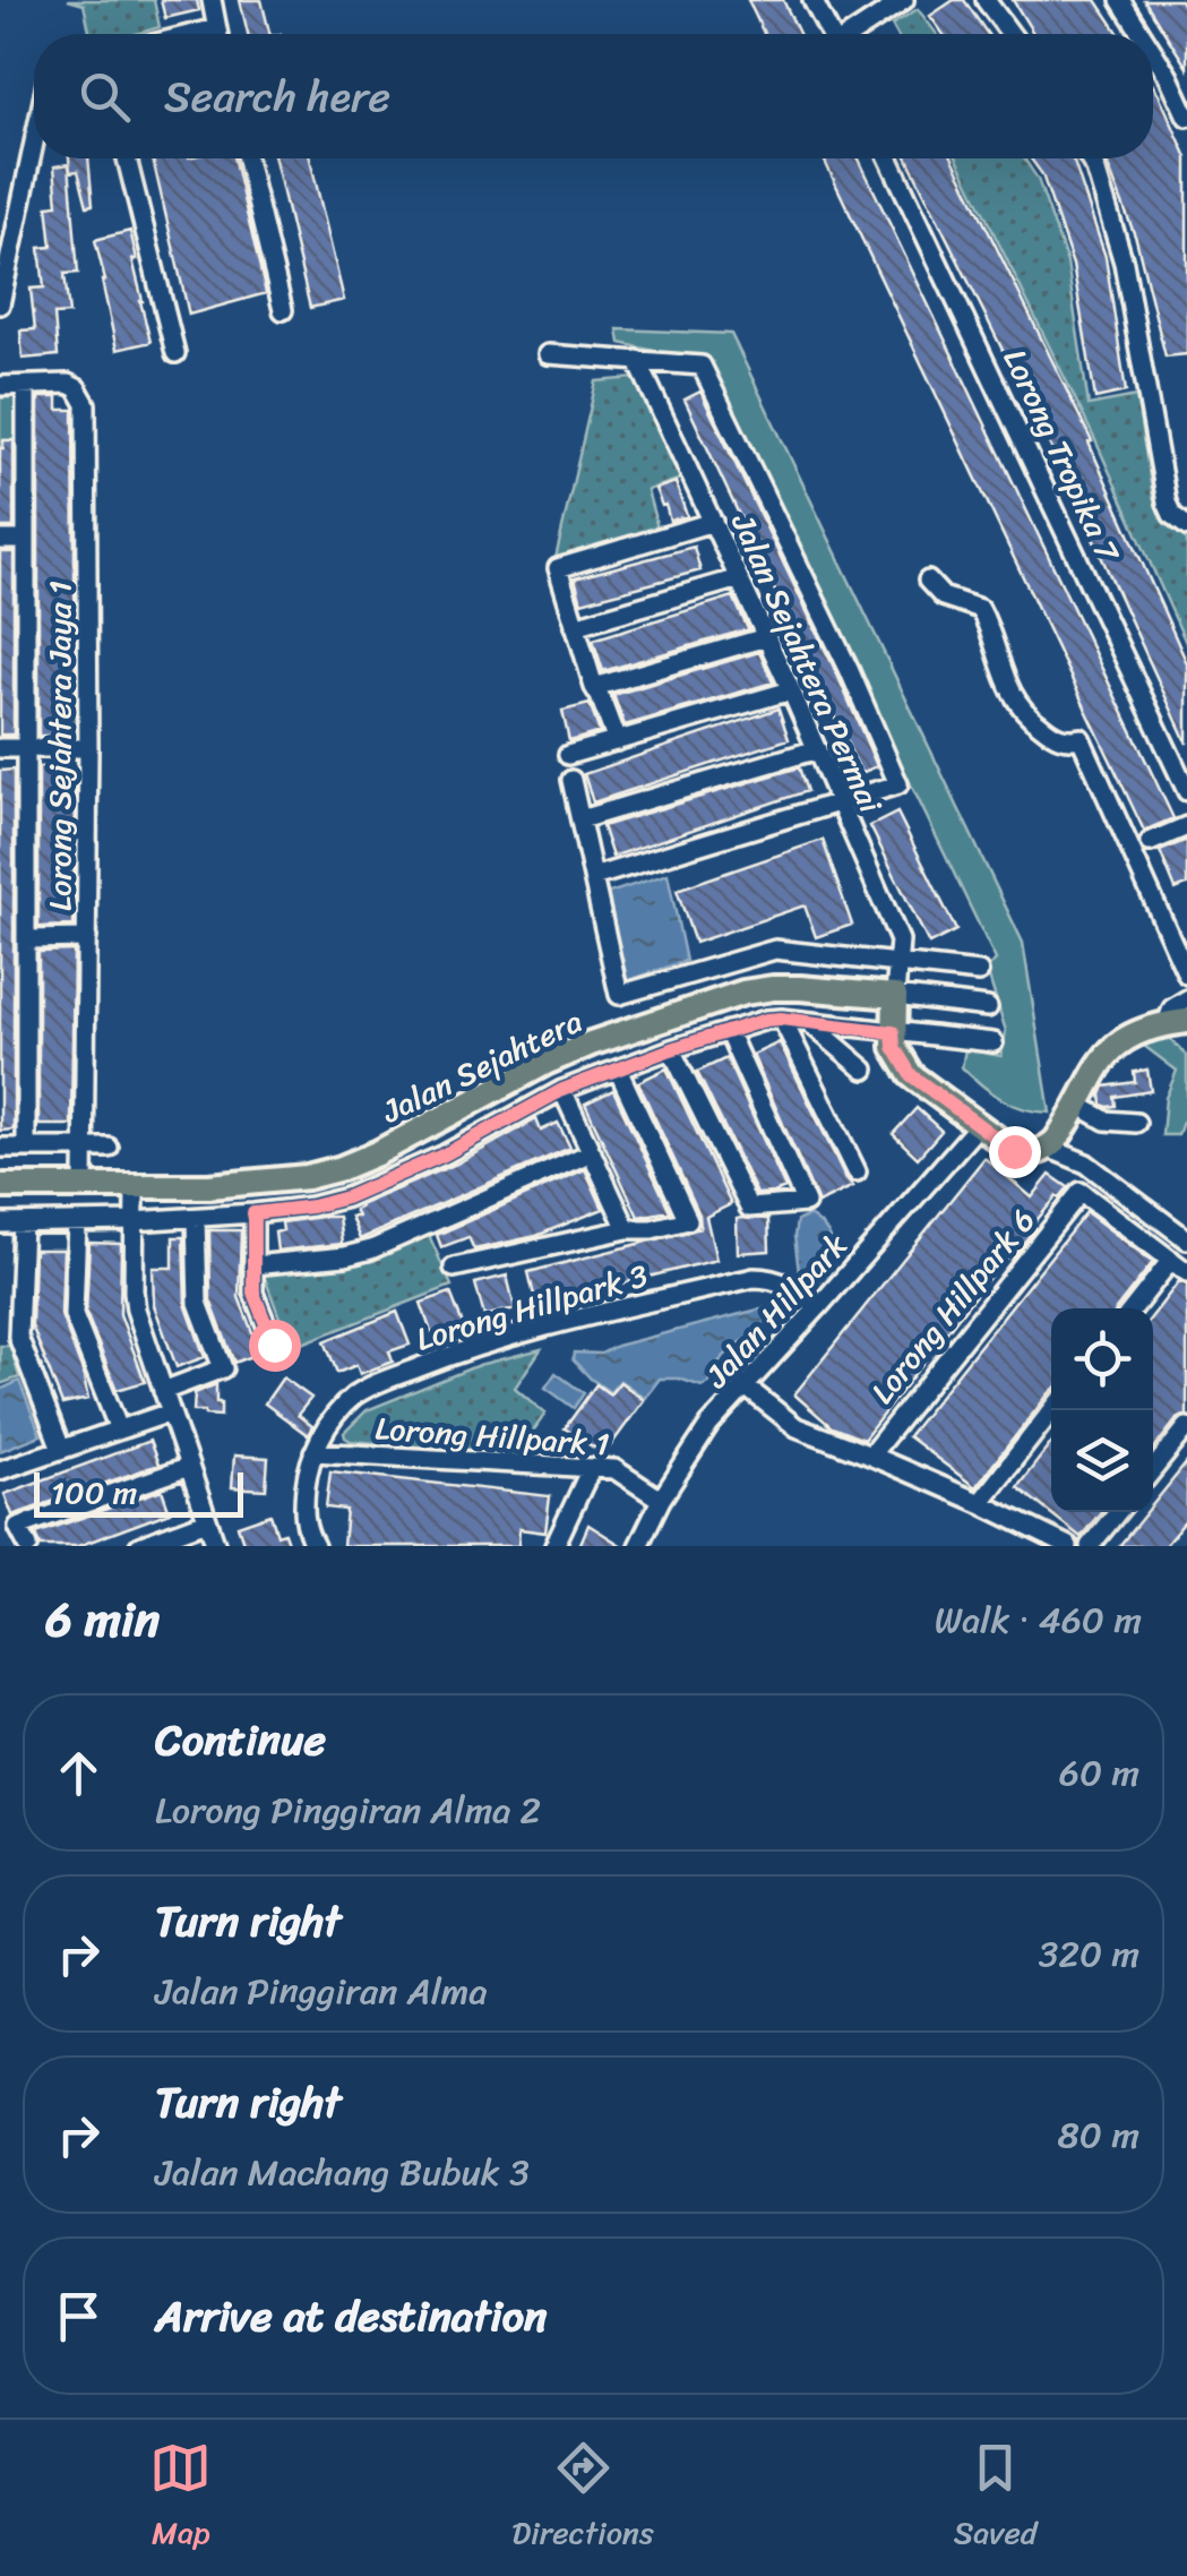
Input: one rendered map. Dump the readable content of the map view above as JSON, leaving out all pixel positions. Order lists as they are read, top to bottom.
{
  "streets": {
    "main road": ["Jalan Sejahtera"],
    "street": [
      "Lorong Tropika 7",
      "Jalan Sejahtera Permai",
      "Lorong Sejahtera Jaya 1",
      "Lorong Hillpark 6",
      "Lorong Hillpark 3",
      "Jalan Hillpark",
      "Lorong Hillpark 1"
    ]
  },
  "crossings": [
    ["Jalan Sejahtera Permai", "Jalan Sejahtera"],
    ["Lorong Sejahtera Jaya 1", "Jalan Sejahtera"],
    ["Lorong Hillpark 3", "Jalan Hillpark"],
    ["Lorong Hillpark 3", "Lorong Hillpark 1"],
    ["Jalan Hillpark", "Lorong Hillpark 1"]
  ],
  "scale_bar": "100 m",
  "page": {
    "search": "Search here",
    "scale": "100 m",
    "heading": ["6 min", "Walk · 460 m"],
    "list": [
      ["Continue", "Lorong Pinggiran Alma 2", "60 m"],
      ["Turn right", "Jalan Pinggiran Alma", "320 m"],
      ["Turn right", "Jalan Machang Bubuk 3", "80 m"],
      "Arrive at destination"
    ],
    "nav": ["Map", "Directions", "Saved"]
  }
}
